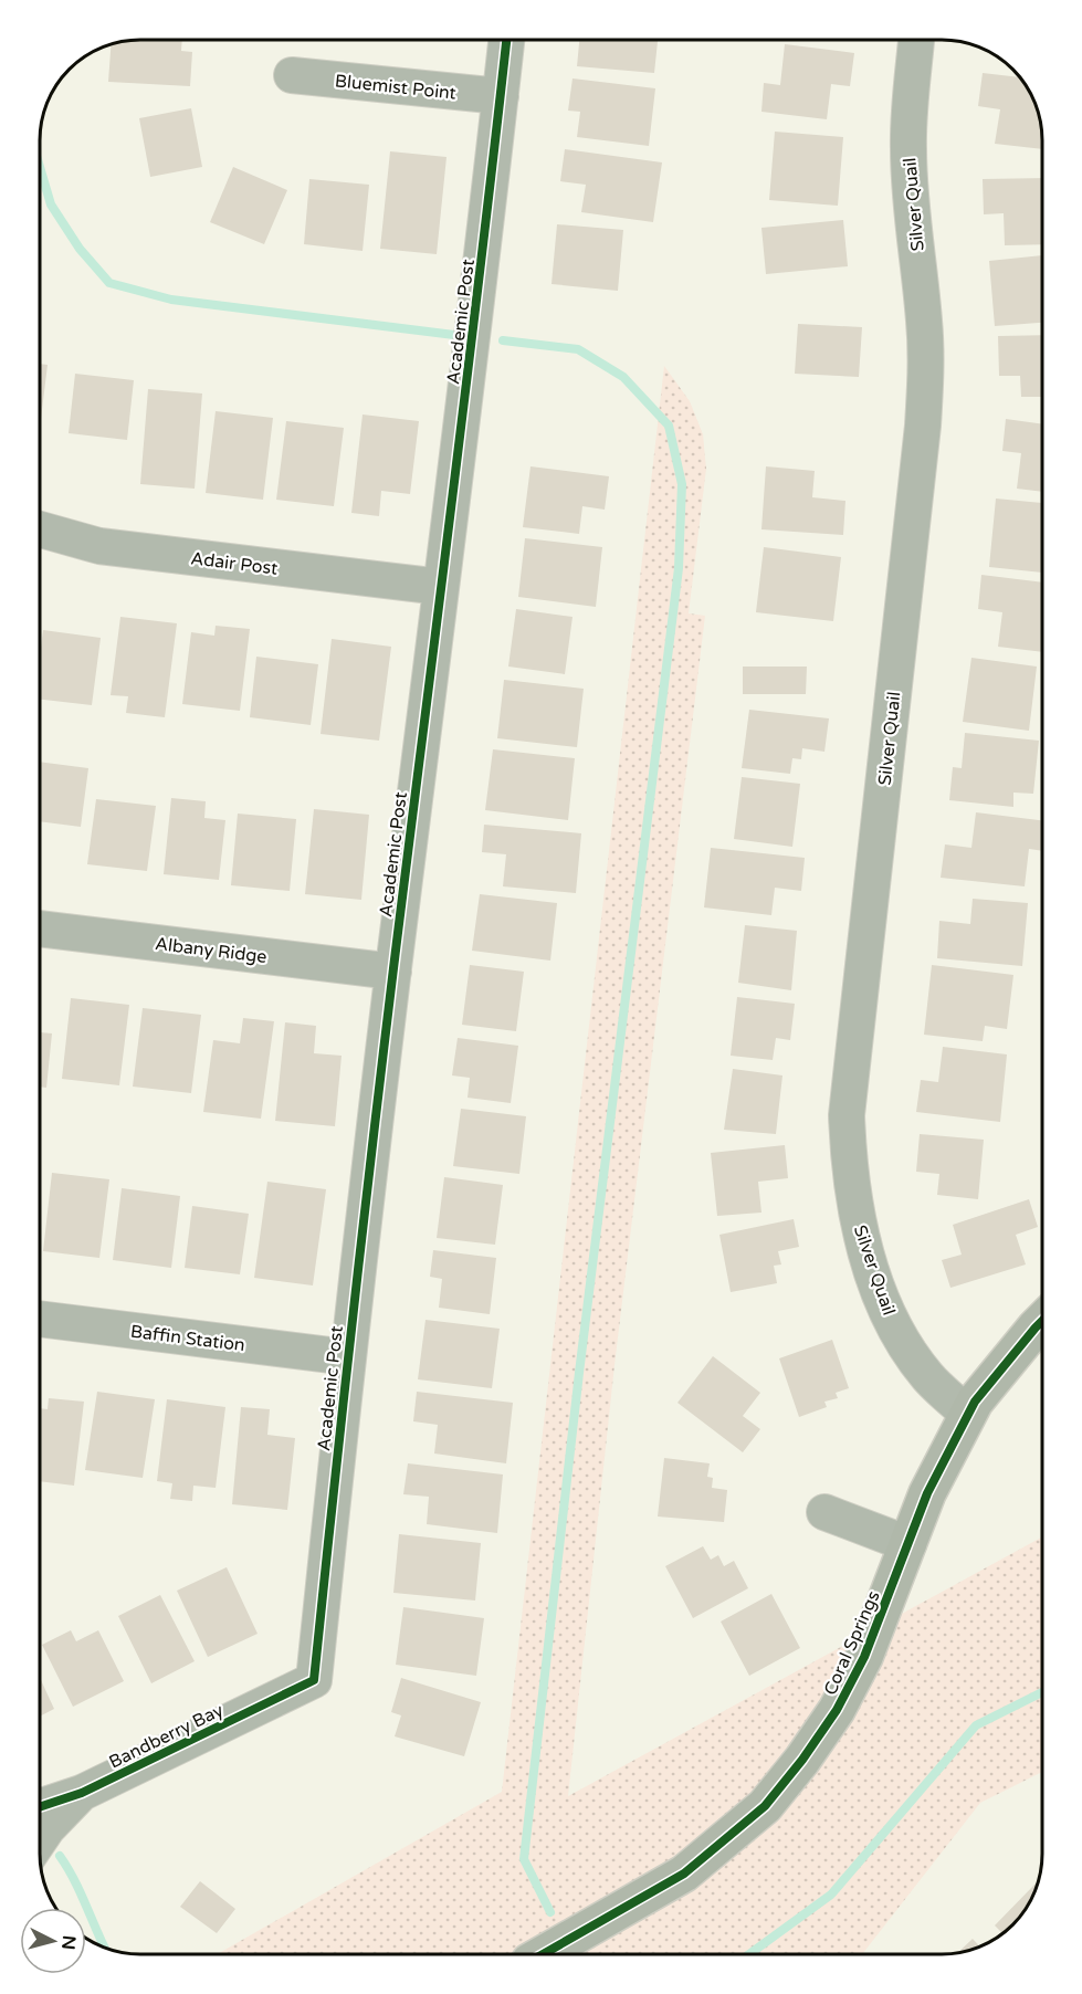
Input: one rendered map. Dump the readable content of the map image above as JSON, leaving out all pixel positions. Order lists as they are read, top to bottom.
{
  "streets": {
    "street": [
      "Bluemist Point",
      "Silver Quail",
      "Academic Post",
      "Adair Post",
      "Albany Ridge",
      "Baffin Station",
      "Coral Springs",
      "Bandberry Bay"
    ]
  },
  "crossings": [
    ["Bluemist Point", "Academic Post"],
    ["Silver Quail", "Coral Springs"],
    ["Academic Post", "Adair Post"],
    ["Academic Post", "Albany Ridge"],
    ["Academic Post", "Baffin Station"],
    ["Academic Post", "Bandberry Bay"]
  ],
  "north": "right"
}
